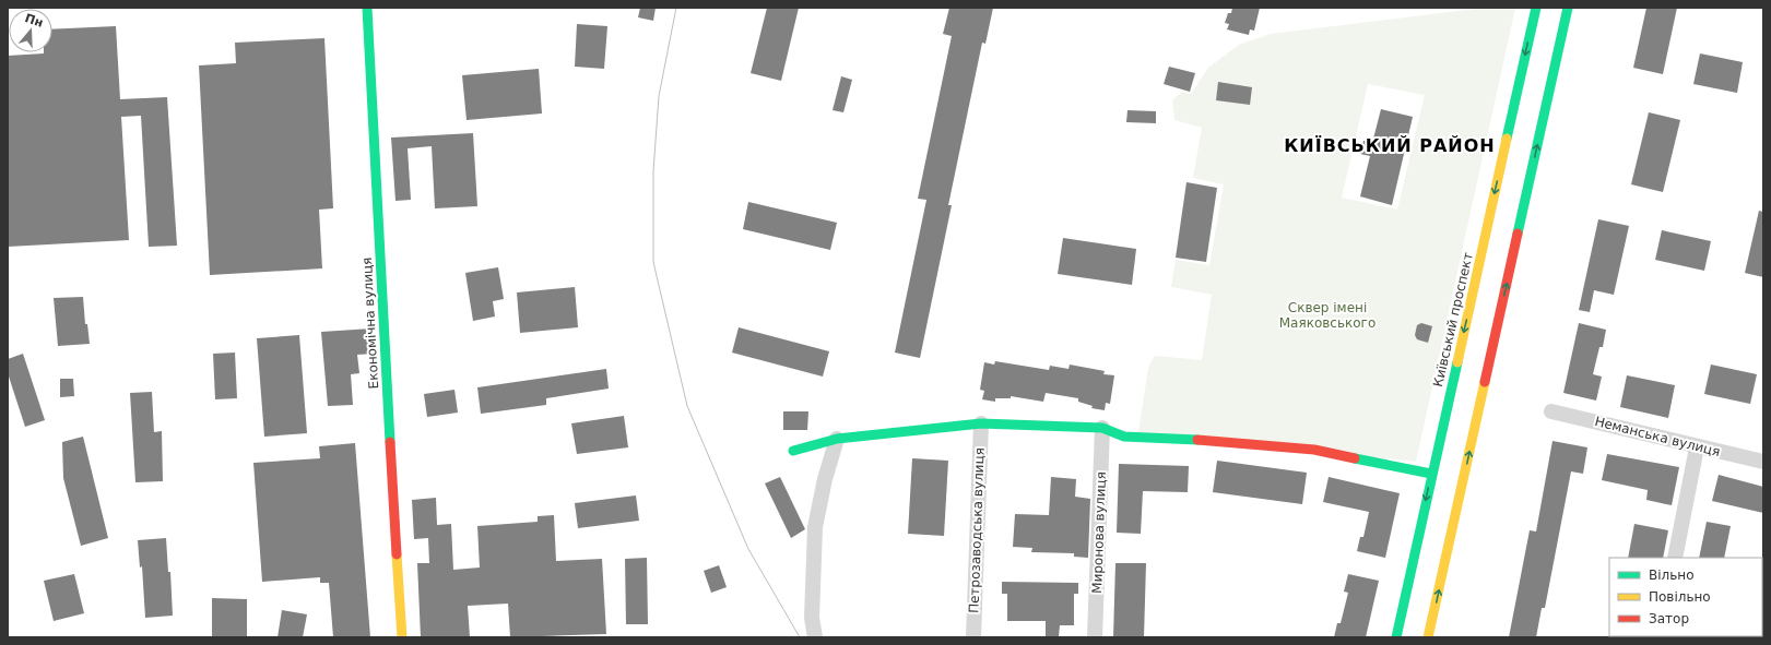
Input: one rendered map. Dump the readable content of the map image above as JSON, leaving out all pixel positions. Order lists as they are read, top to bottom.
{
  "streets": {
    "main road": ["Київський проспект", "Економічна вулиця"],
    "street": ["Неманська вулиця", "Петрозаводська вулиця", "Миронова вулиця"]
  },
  "districts": ["КИЇВСЬКИЙ РАЙОН"],
  "parks": ["Сквер імені Маяковського"],
  "legend": ["Вільно", "Повільно", "Затор"],
  "north": "top"
}
